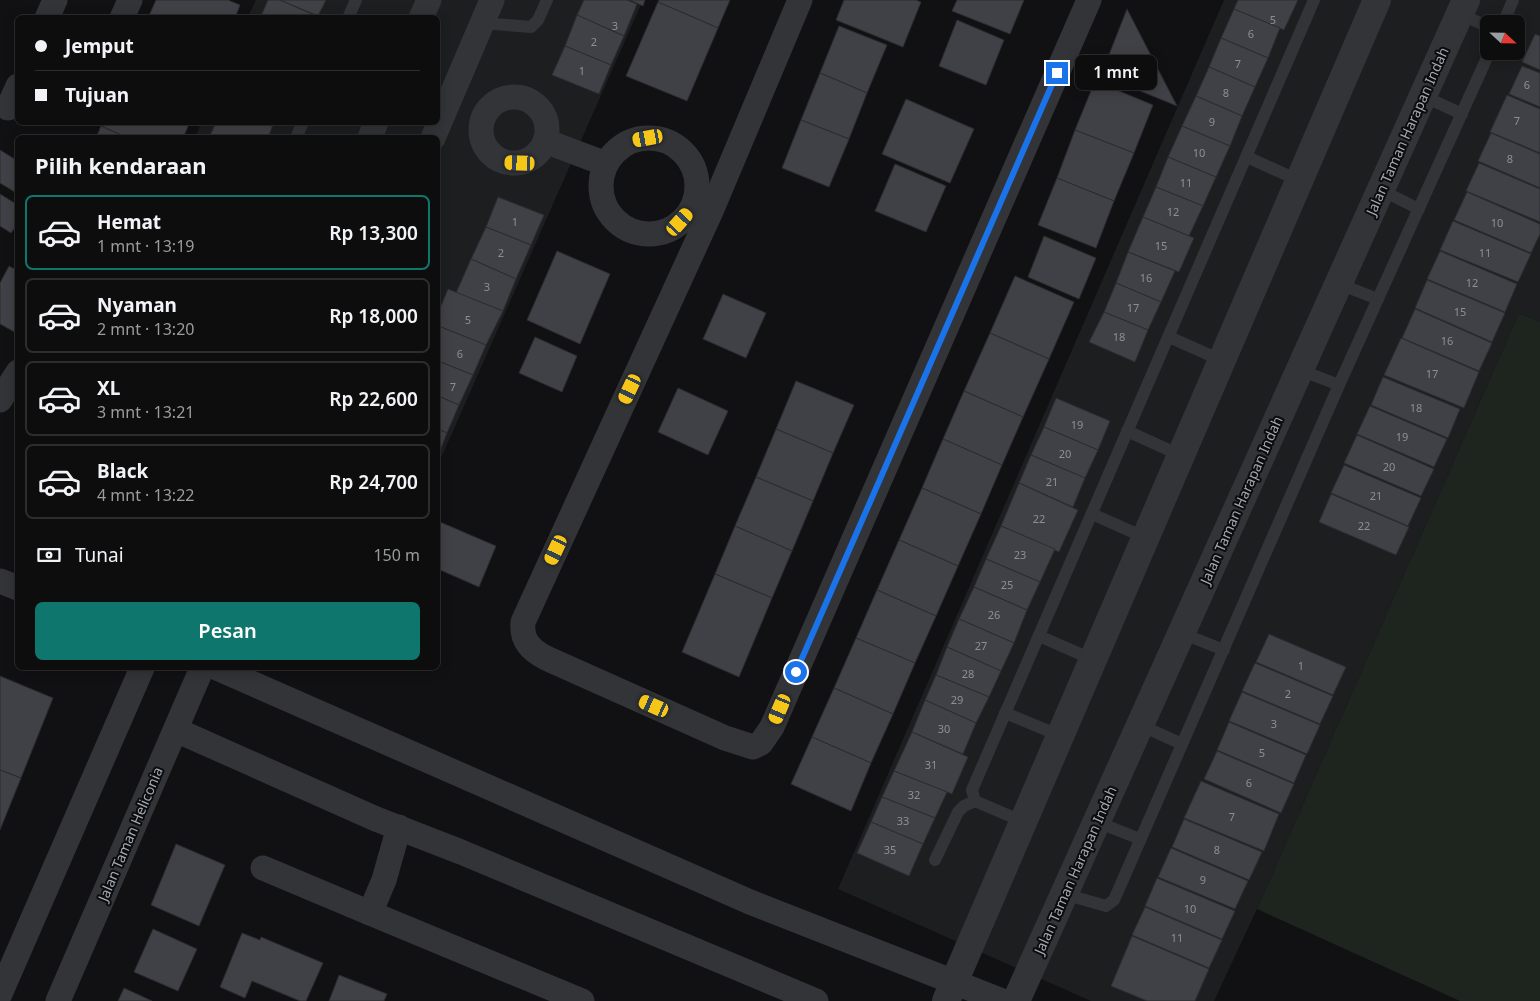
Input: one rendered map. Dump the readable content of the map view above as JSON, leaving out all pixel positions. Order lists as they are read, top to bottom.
{
  "streets": {
    "street": ["Jalan Taman Harapan Indah", "Jalan Taman Heliconia"]
  },
  "house_numbers": [
    "5",
    "3",
    "6",
    "2",
    "7",
    "1",
    "6",
    "8",
    "7",
    "9",
    "10",
    "8",
    "11",
    "12",
    "1",
    "10",
    "15",
    "2",
    "11",
    "16",
    "12",
    "3",
    "17",
    "15",
    "5",
    "18",
    "16",
    "6",
    "17",
    "7",
    "18",
    "19",
    "19",
    "20",
    "20",
    "21",
    "21",
    "22",
    "22",
    "23",
    "25",
    "26",
    "27",
    "1",
    "28",
    "2",
    "29",
    "3",
    "30",
    "5",
    "31",
    "6",
    "32",
    "7",
    "33",
    "35",
    "8",
    "9",
    "10",
    "11"
  ],
  "north": "right",
  "page": {
    "banner": ["Jemput", "Tujuan"],
    "bubble": "1 mnt",
    "heading": "Pilih kendaraan",
    "list": [
      {
        "name": "Hemat",
        "note": "1 mnt · 13:19",
        "value": "Rp 13,300"
      },
      {
        "name": "Nyaman",
        "note": "2 mnt · 13:20",
        "value": "Rp 18,000"
      },
      {
        "name": "XL",
        "note": "3 mnt · 13:21",
        "value": "Rp 22,600"
      },
      {
        "name": "Black",
        "note": "4 mnt · 13:22",
        "value": "Rp 24,700"
      }
    ],
    "pay": ["Tunai", "150 m"],
    "buttons": "Pesan"
  }
}
